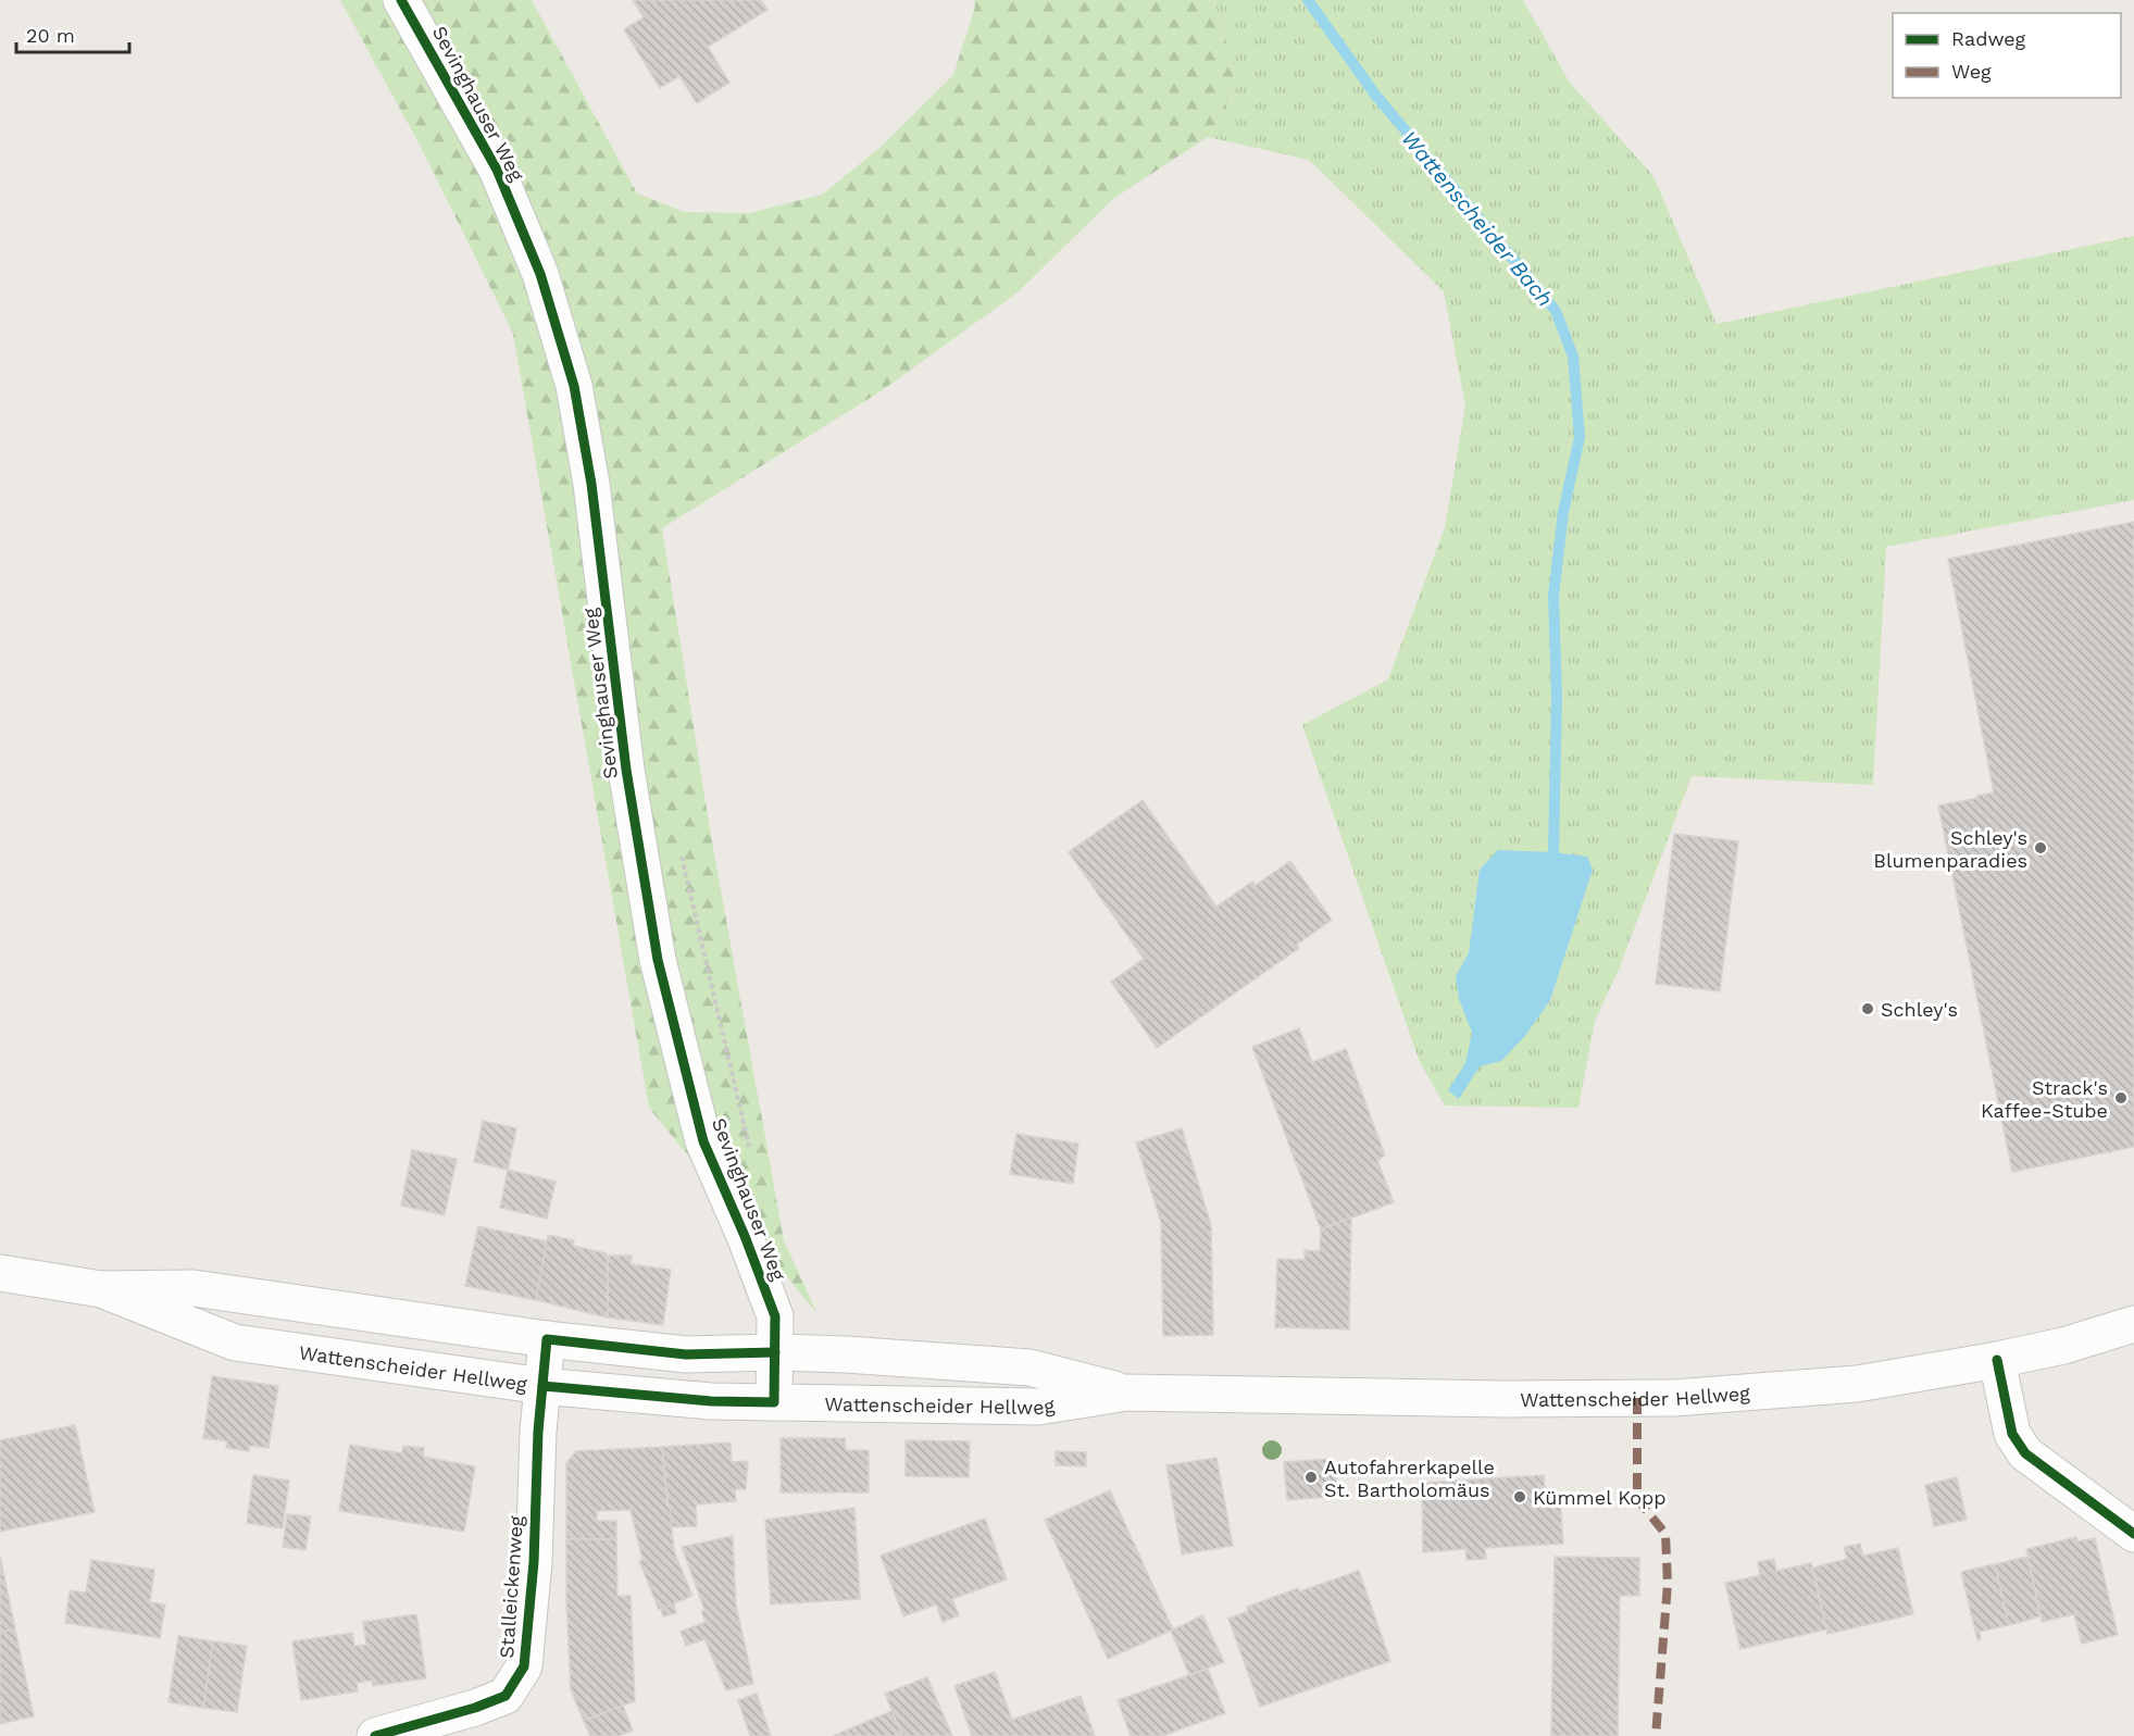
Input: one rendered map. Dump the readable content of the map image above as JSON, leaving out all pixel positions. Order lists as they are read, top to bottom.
{
  "streets": {
    "main road": ["Sevinghauser Weg", "Wattenscheider Hellweg", "Stalleickenweg"]
  },
  "crossings": [
    ["Sevinghauser Weg", "Wattenscheider Hellweg"],
    ["Wattenscheider Hellweg", "Stalleickenweg"]
  ],
  "water": ["Wattenscheider Bach"],
  "places": [
    "Schley's Blumenparadies",
    "Schley's",
    "Strack's Kaffee-Stube",
    "Autofahrerkapelle St. Bartholomäus",
    "Kümmel Kopp"
  ],
  "legend": ["Radweg", "Weg"],
  "scale_bar": "20 m"
}
